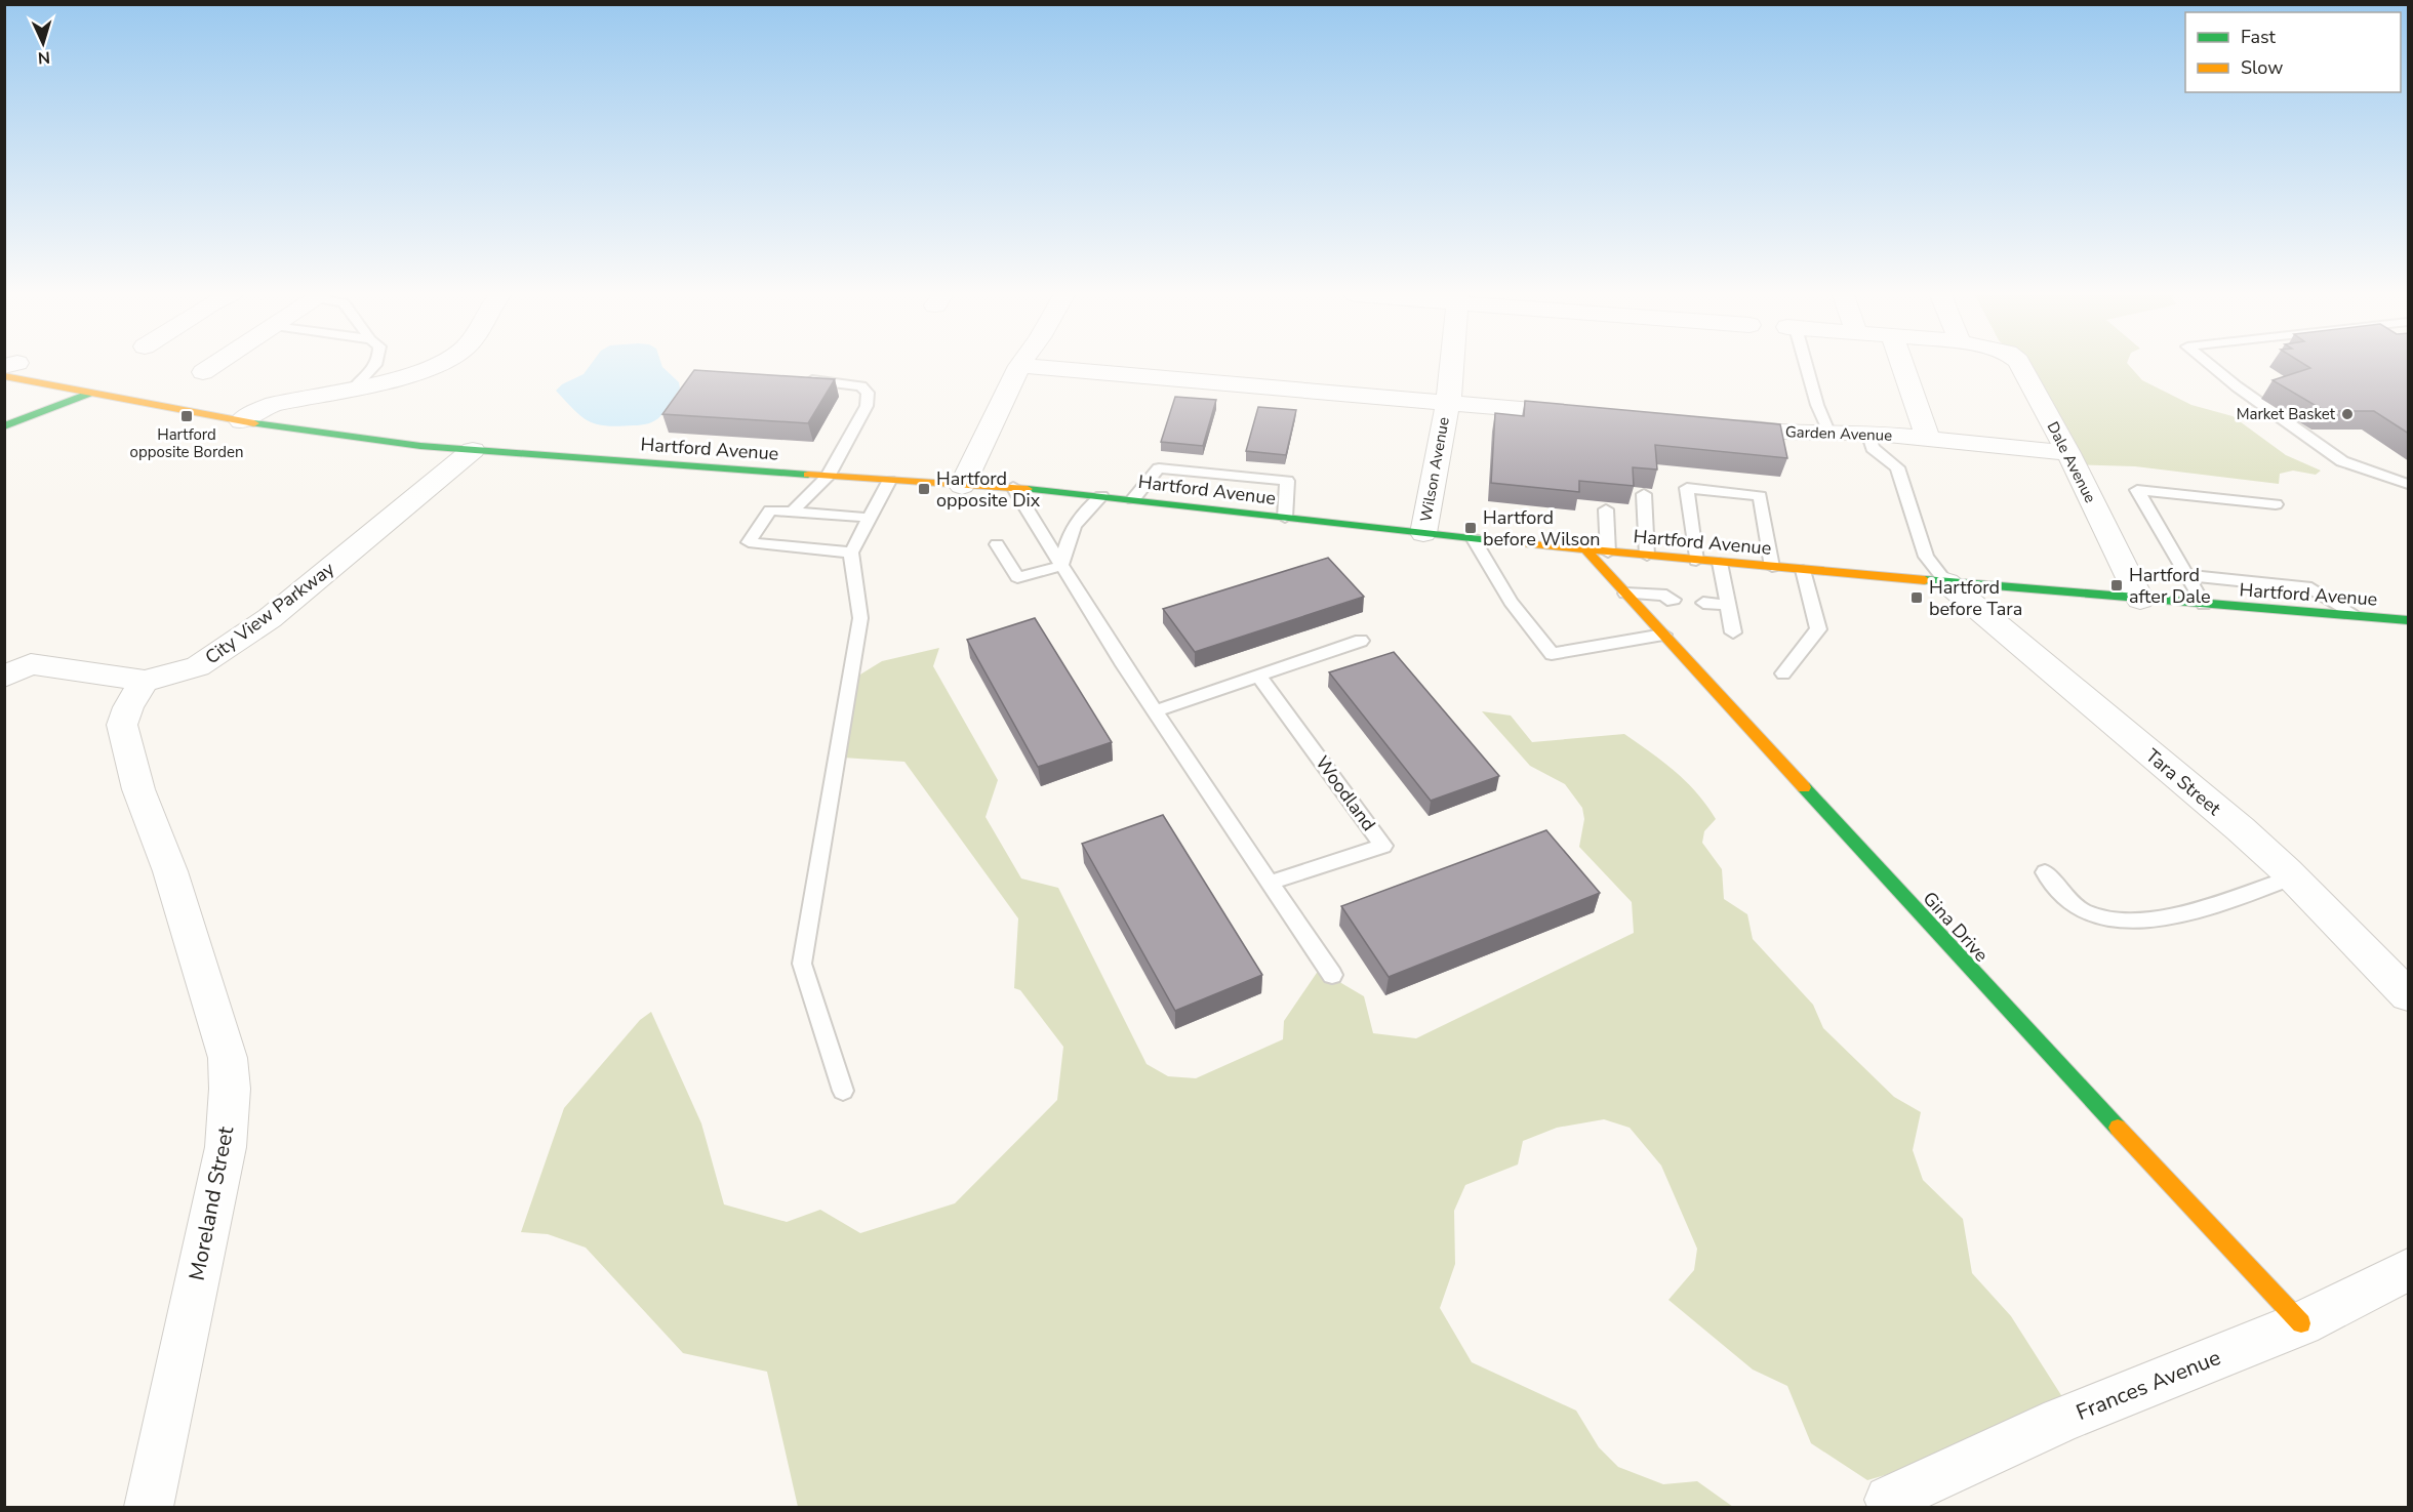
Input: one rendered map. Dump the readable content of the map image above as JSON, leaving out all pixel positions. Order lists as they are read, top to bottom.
{
  "streets": {
    "main road": ["Hartford Avenue", "Gina Drive"],
    "street": [
      "Garden Avenue",
      "Dale Avenue",
      "Wilson Avenue",
      "City View Parkway",
      "Tara Street",
      "Moreland Street",
      "Frances Avenue"
    ],
    "lane": ["Woodland"]
  },
  "crossings": [
    ["Garden Avenue", "Dale Avenue"],
    ["Hartford Avenue", "Dale Avenue"],
    ["Hartford Avenue", "Wilson Avenue"],
    ["Hartford Avenue", "City View Parkway"],
    ["Hartford Avenue", "Tara Street"],
    ["Hartford Avenue", "Gina Drive"],
    ["City View Parkway", "Moreland Street"],
    ["Gina Drive", "Frances Avenue"]
  ],
  "places": {
    "other": ["Market Basket"],
    "transit": [
      "Hartford opposite Borden",
      "Hartford opposite Dix",
      "Hartford before Wilson",
      "Hartford after Dale",
      "Hartford before Tara"
    ]
  },
  "legend": ["Fast", "Slow"],
  "north": "bottom"
}
